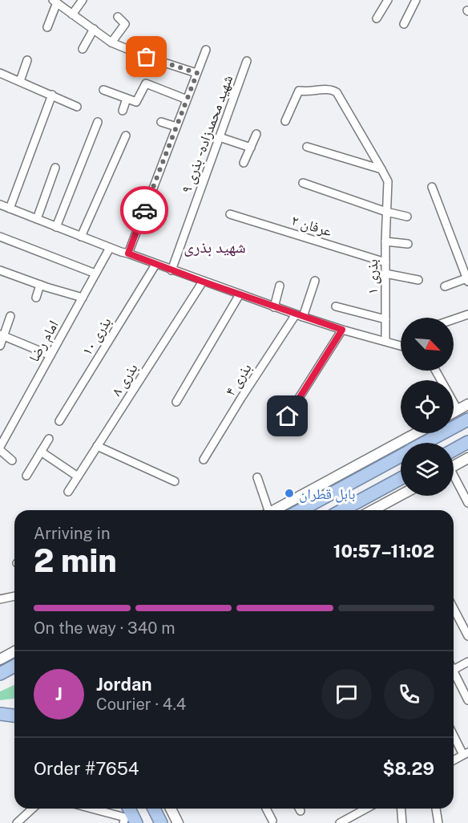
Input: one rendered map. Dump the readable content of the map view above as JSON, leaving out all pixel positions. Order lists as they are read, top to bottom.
{
  "streets": {
    "street": [
      "شهید محمدزاده - بذری ۹",
      "عرفان ۲",
      "بذری ۱",
      "بذری ۱۰",
      "امام رضا",
      "بذری ۸",
      "بذری ۴"
    ]
  },
  "crossings": [
    ["عرفان ۲", "بذری ۱"]
  ],
  "districts": ["شهید بذری"],
  "places": ["بابل قطران"],
  "north": "bottom right",
  "page": {
    "heading": ["2 min", "Arriving in", "10:57–11:02"],
    "panel": [
      "Jordan",
      "Courier · 4.4",
      "Order #7654",
      "$8.29"
    ],
    "bar": "On the way · 340 m",
    "round": "J"
  }
}
